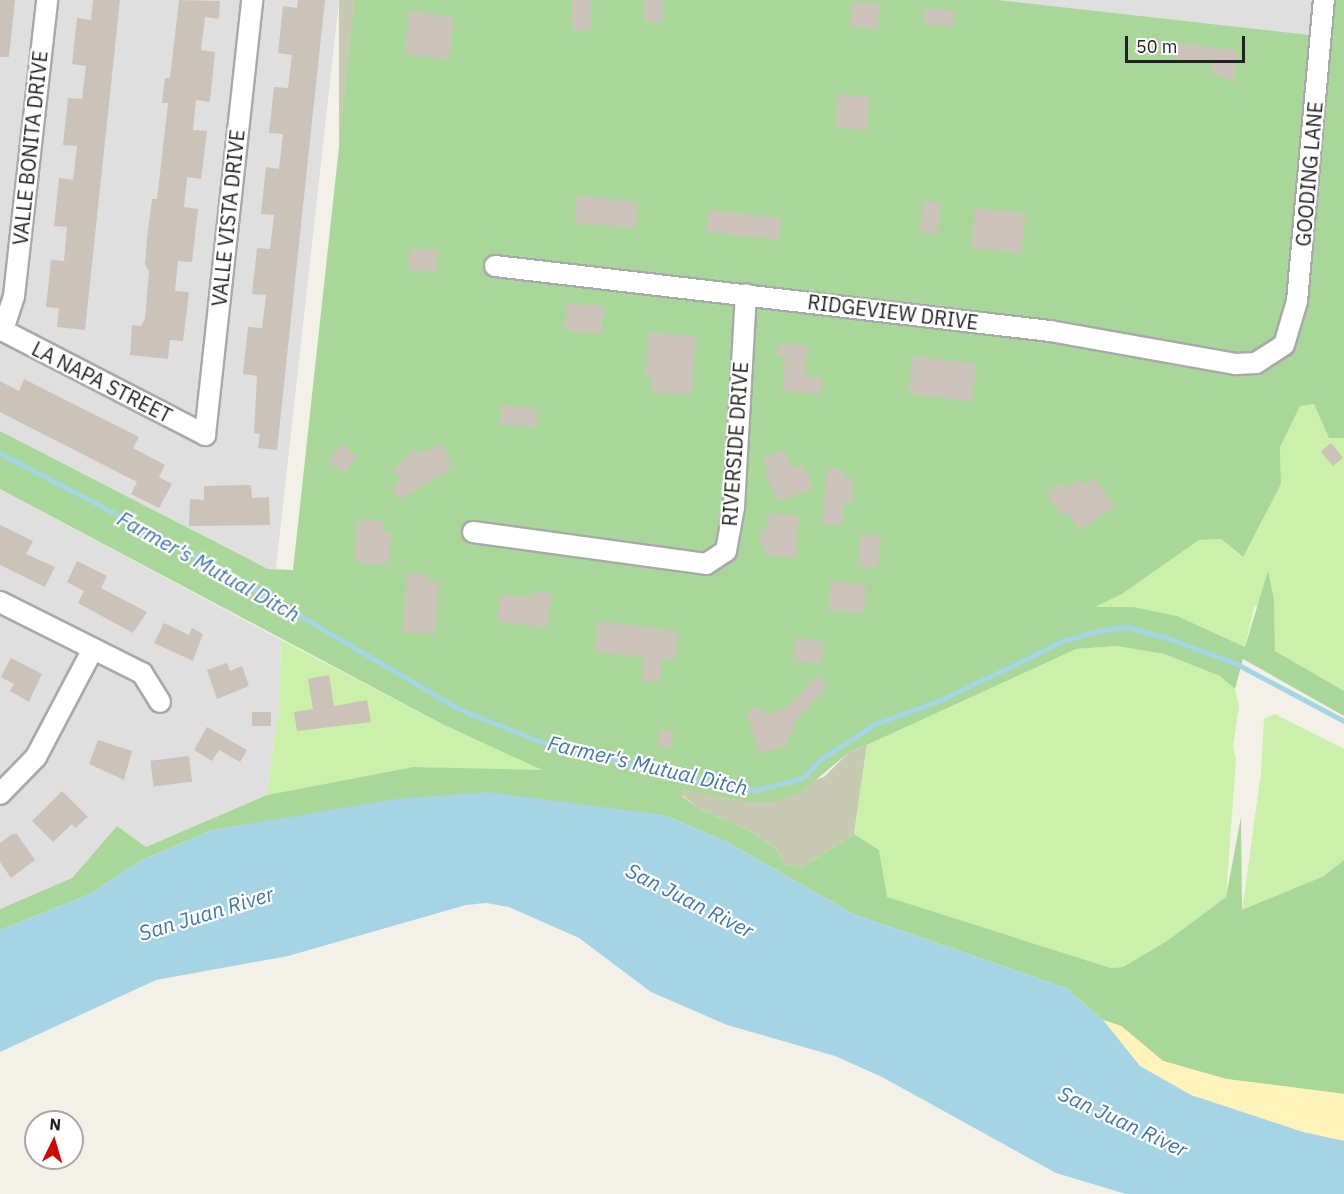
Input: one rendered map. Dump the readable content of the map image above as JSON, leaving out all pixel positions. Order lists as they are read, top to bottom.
{
  "streets": {
    "street": [
      "VALLE BONITA DRIVE",
      "GOODING LANE",
      "VALLE VISTA DRIVE",
      "RIDGEVIEW DRIVE",
      "LA NAPA STREET",
      "RIVERSIDE DRIVE"
    ]
  },
  "crossings": [
    ["VALLE BONITA DRIVE", "LA NAPA STREET"],
    ["GOODING LANE", "RIDGEVIEW DRIVE"],
    ["VALLE VISTA DRIVE", "LA NAPA STREET"],
    ["RIDGEVIEW DRIVE", "RIVERSIDE DRIVE"]
  ],
  "water": ["Farmer's Mutual Ditch", "San Juan River"],
  "scale_bar": "50 m",
  "north": "top"
}
